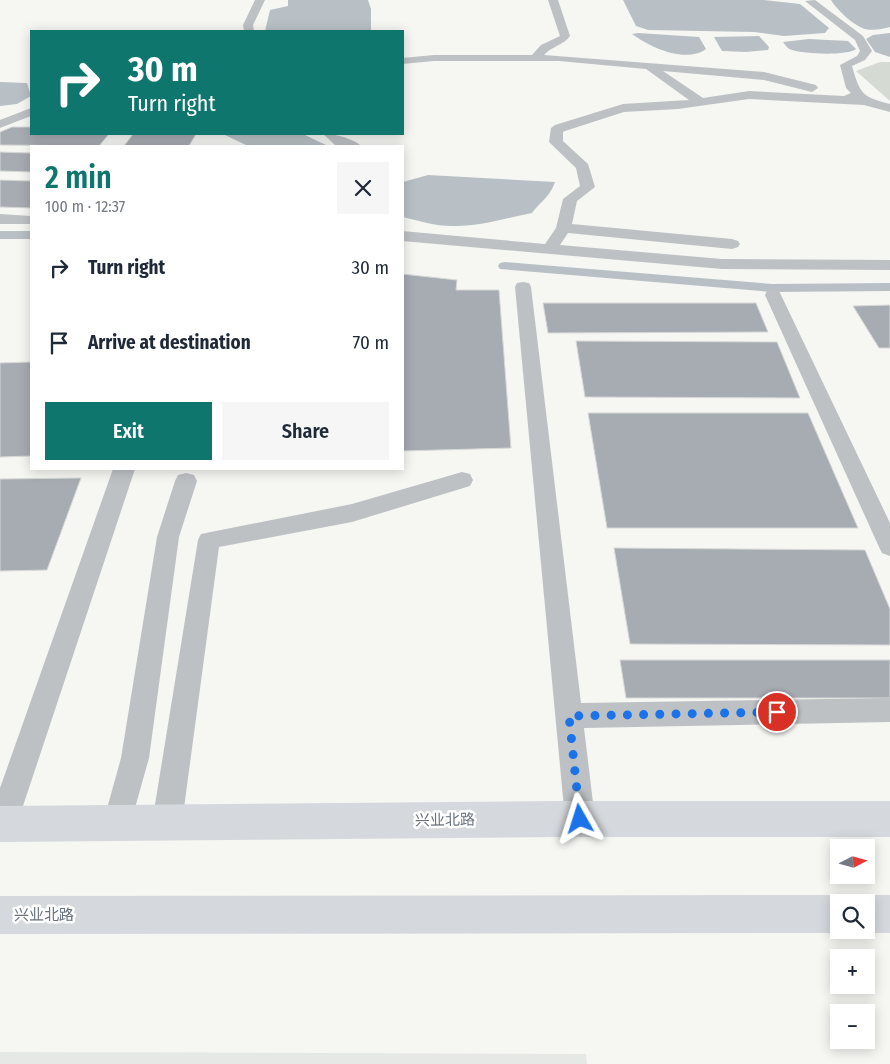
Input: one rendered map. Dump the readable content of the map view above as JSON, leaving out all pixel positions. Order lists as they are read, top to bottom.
{
  "streets": {
    "main road": ["兴业北路"]
  },
  "north": "right",
  "page": {
    "turn": ["30 m", "Turn right"],
    "heading": ["2 min", "100 m · 12:37"],
    "list": [
      {
        "name": "Turn right",
        "value": "30 m"
      },
      {
        "name": "Arrive at destination",
        "value": "70 m"
      }
    ],
    "buttons": ["Exit", "Share"],
    "map_buttons": ["+", "−"]
  }
}
